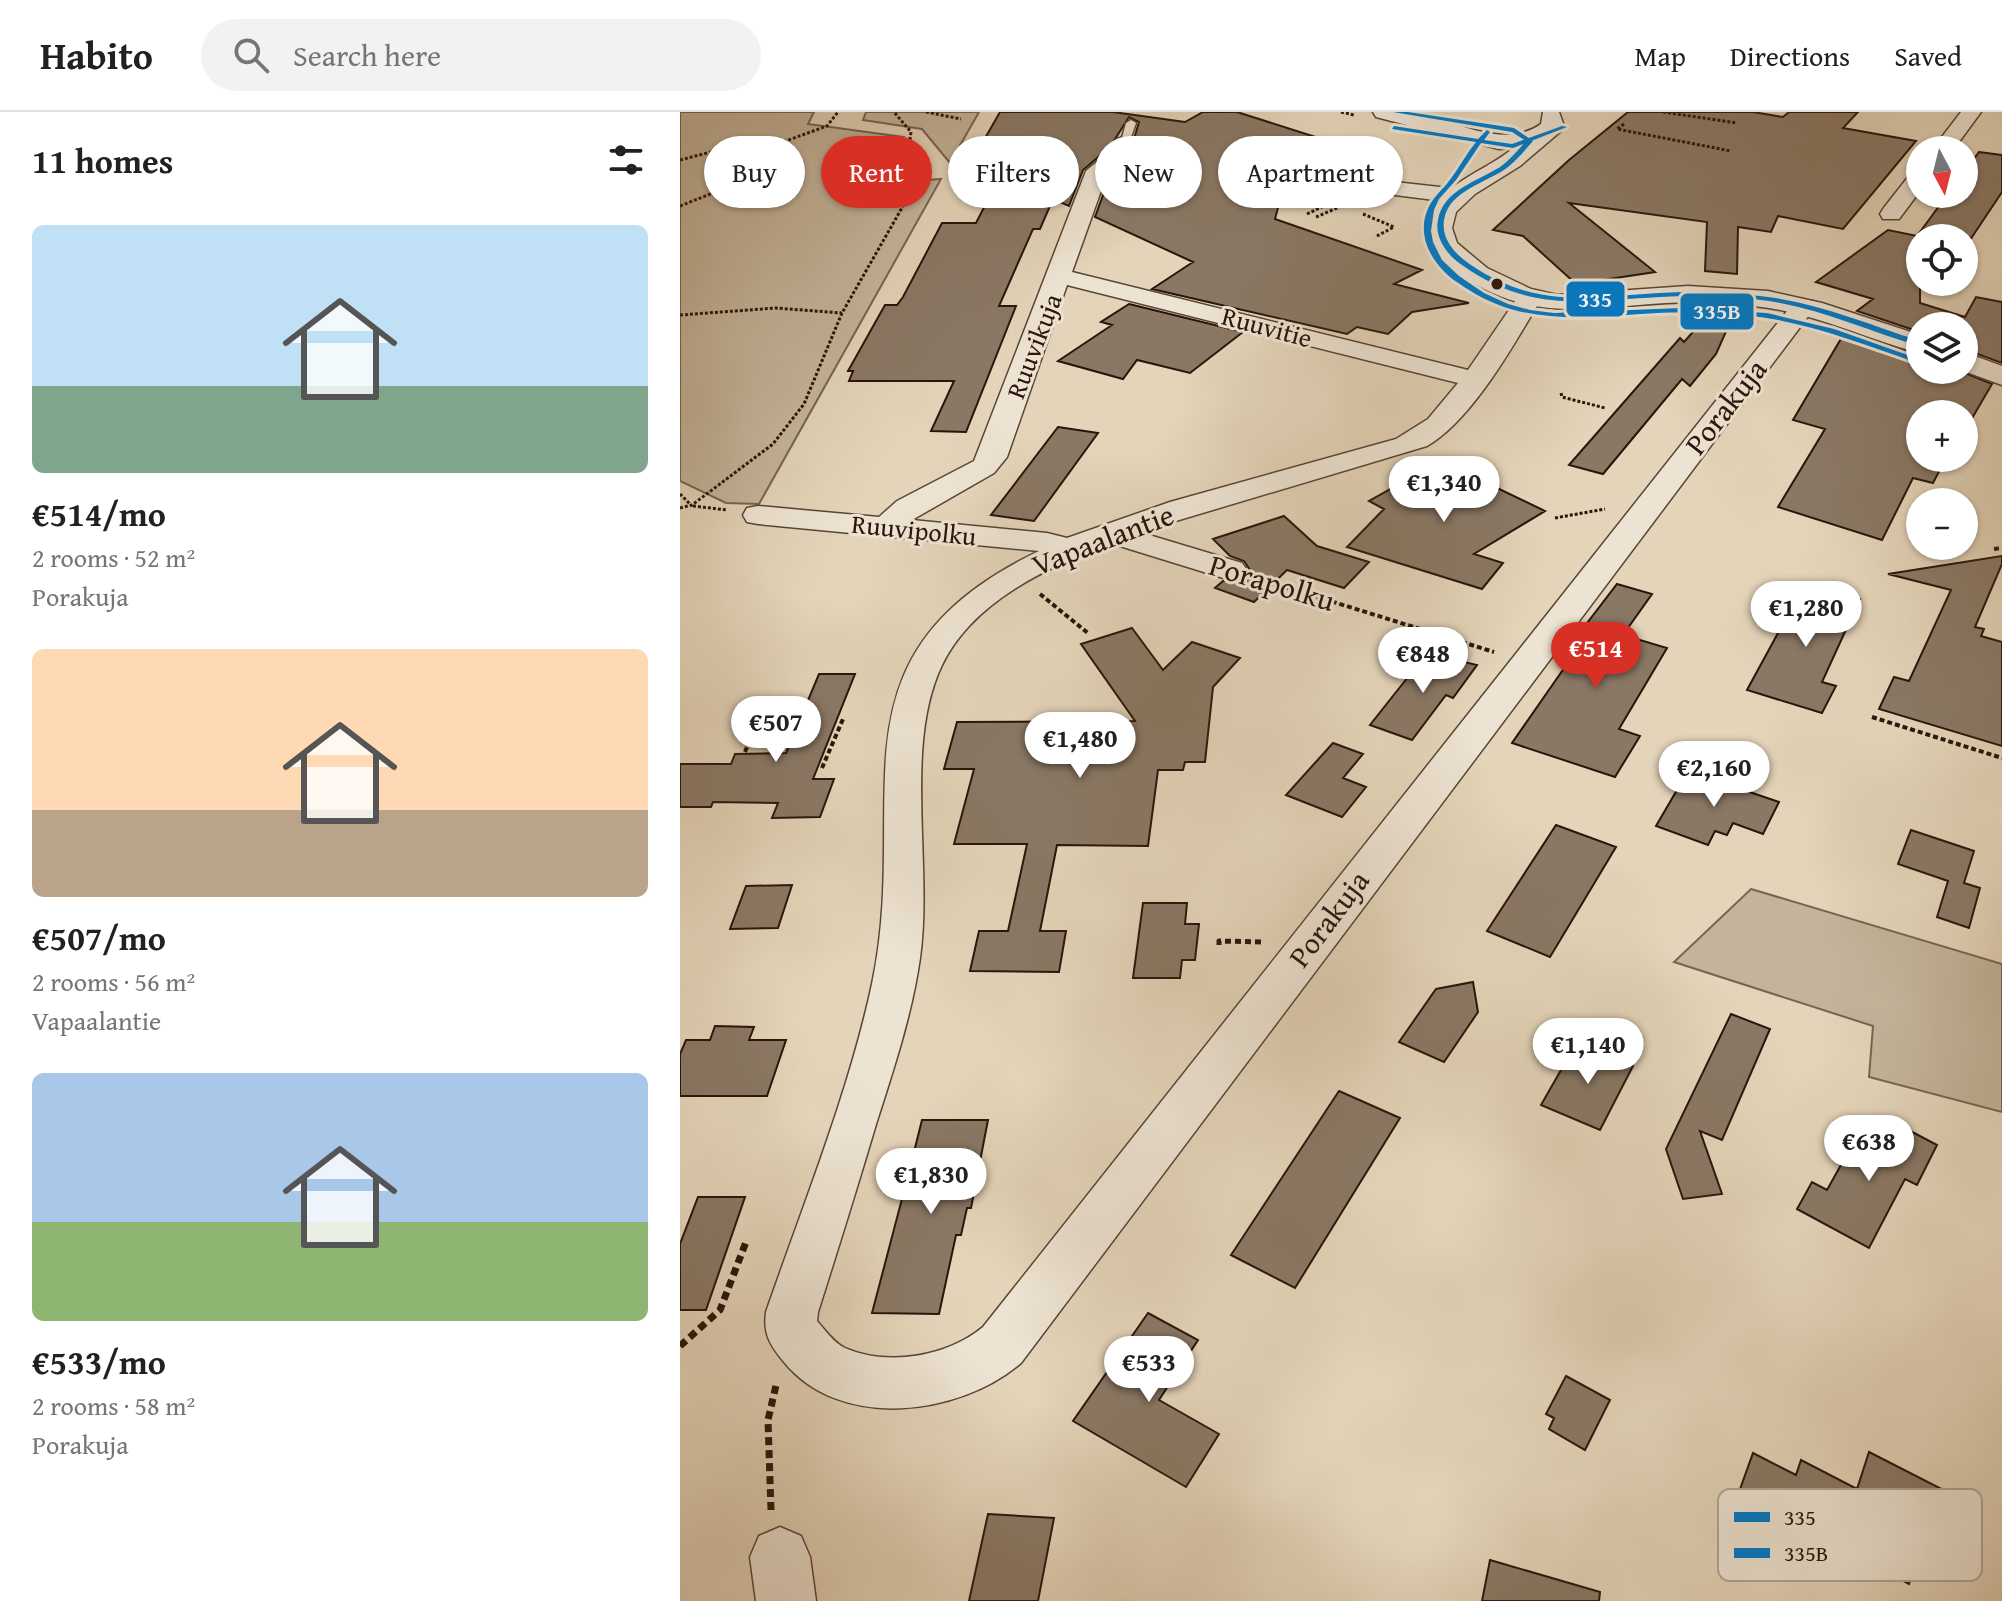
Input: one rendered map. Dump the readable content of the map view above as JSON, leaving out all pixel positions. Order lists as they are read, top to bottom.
{
  "streets": {
    "street": [
      "Ruuvitie",
      "Ruuvikuja",
      "Porakuja",
      "Ruuvipolku",
      "Vapaalantie",
      "Porapolku"
    ]
  },
  "crossings": [
    ["Ruuvitie", "Ruuvikuja"],
    ["Ruuvitie", "Vapaalantie"],
    ["Ruuvikuja", "Ruuvipolku"],
    ["Porakuja", "Vapaalantie"],
    ["Porakuja", "Porapolku"],
    ["Ruuvipolku", "Vapaalantie"],
    ["Vapaalantie", "Porapolku"]
  ],
  "lines": ["transit line 335", "transit line 335B"],
  "legend": ["335", "335B"],
  "north": "bottom",
  "page": {
    "header": "Habito",
    "search": "Search here",
    "nav": ["Map", "Directions", "Saved"],
    "heading": "11 homes",
    "map_buttons": ["+", "−"],
    "chip": [
      "Buy",
      "Rent",
      "Filters",
      "New",
      "Apartment"
    ],
    "list": [
      {
        "name": "€514/mo",
        "note": "2 rooms · 52 m² · Porakuja"
      },
      {
        "name": "€507/mo",
        "note": "2 rooms · 56 m² · Vapaalantie"
      },
      {
        "name": "€533/mo",
        "note": "2 rooms · 58 m² · Porakuja"
      }
    ],
    "price": [
      "€1,340",
      "€1,280",
      "€514",
      "€848",
      "€507",
      "€1,480",
      "€2,160",
      "€1,140",
      "€638",
      "€1,830",
      "€533"
    ]
  }
}
